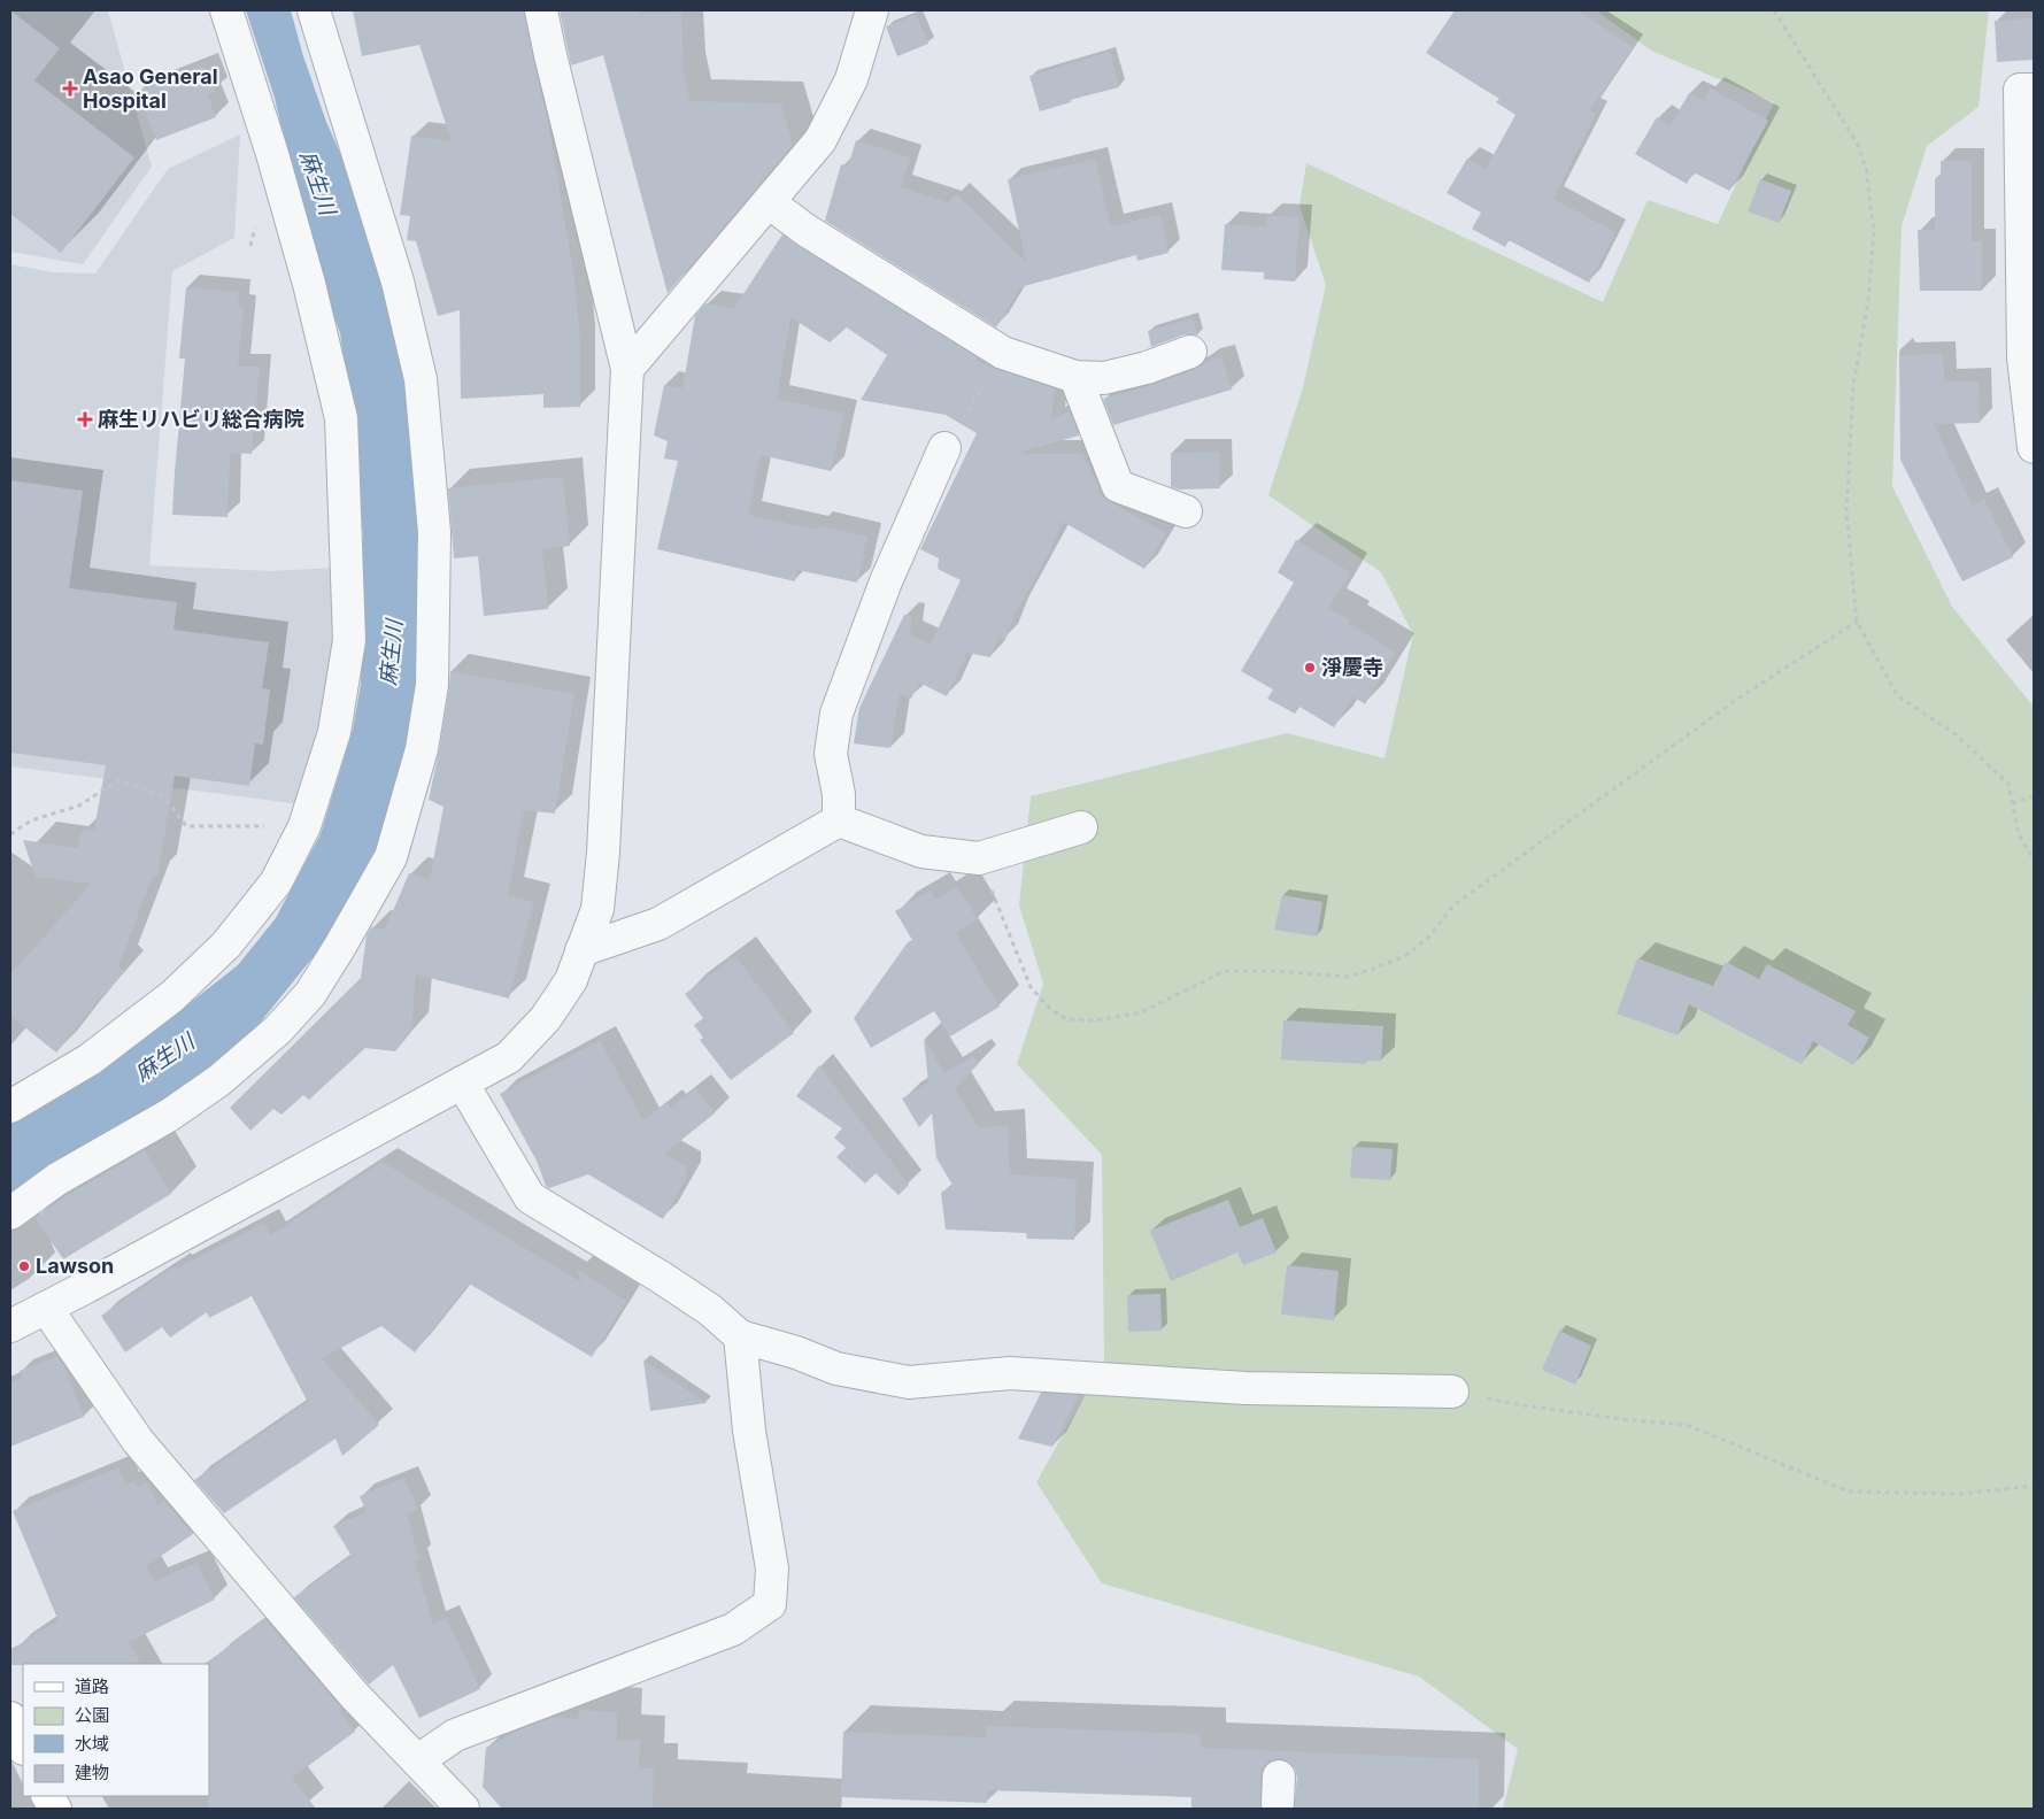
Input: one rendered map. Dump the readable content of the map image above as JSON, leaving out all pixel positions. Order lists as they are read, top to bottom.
{
  "water": ["麻生川"],
  "places": {
    "health": ["Asao General Hospital", "麻生リハビリ総合病院"],
    "other": ["淨慶寺", "Lawson"]
  },
  "legend": [
    "道路",
    "公園",
    "水域",
    "建物"
  ]
}
